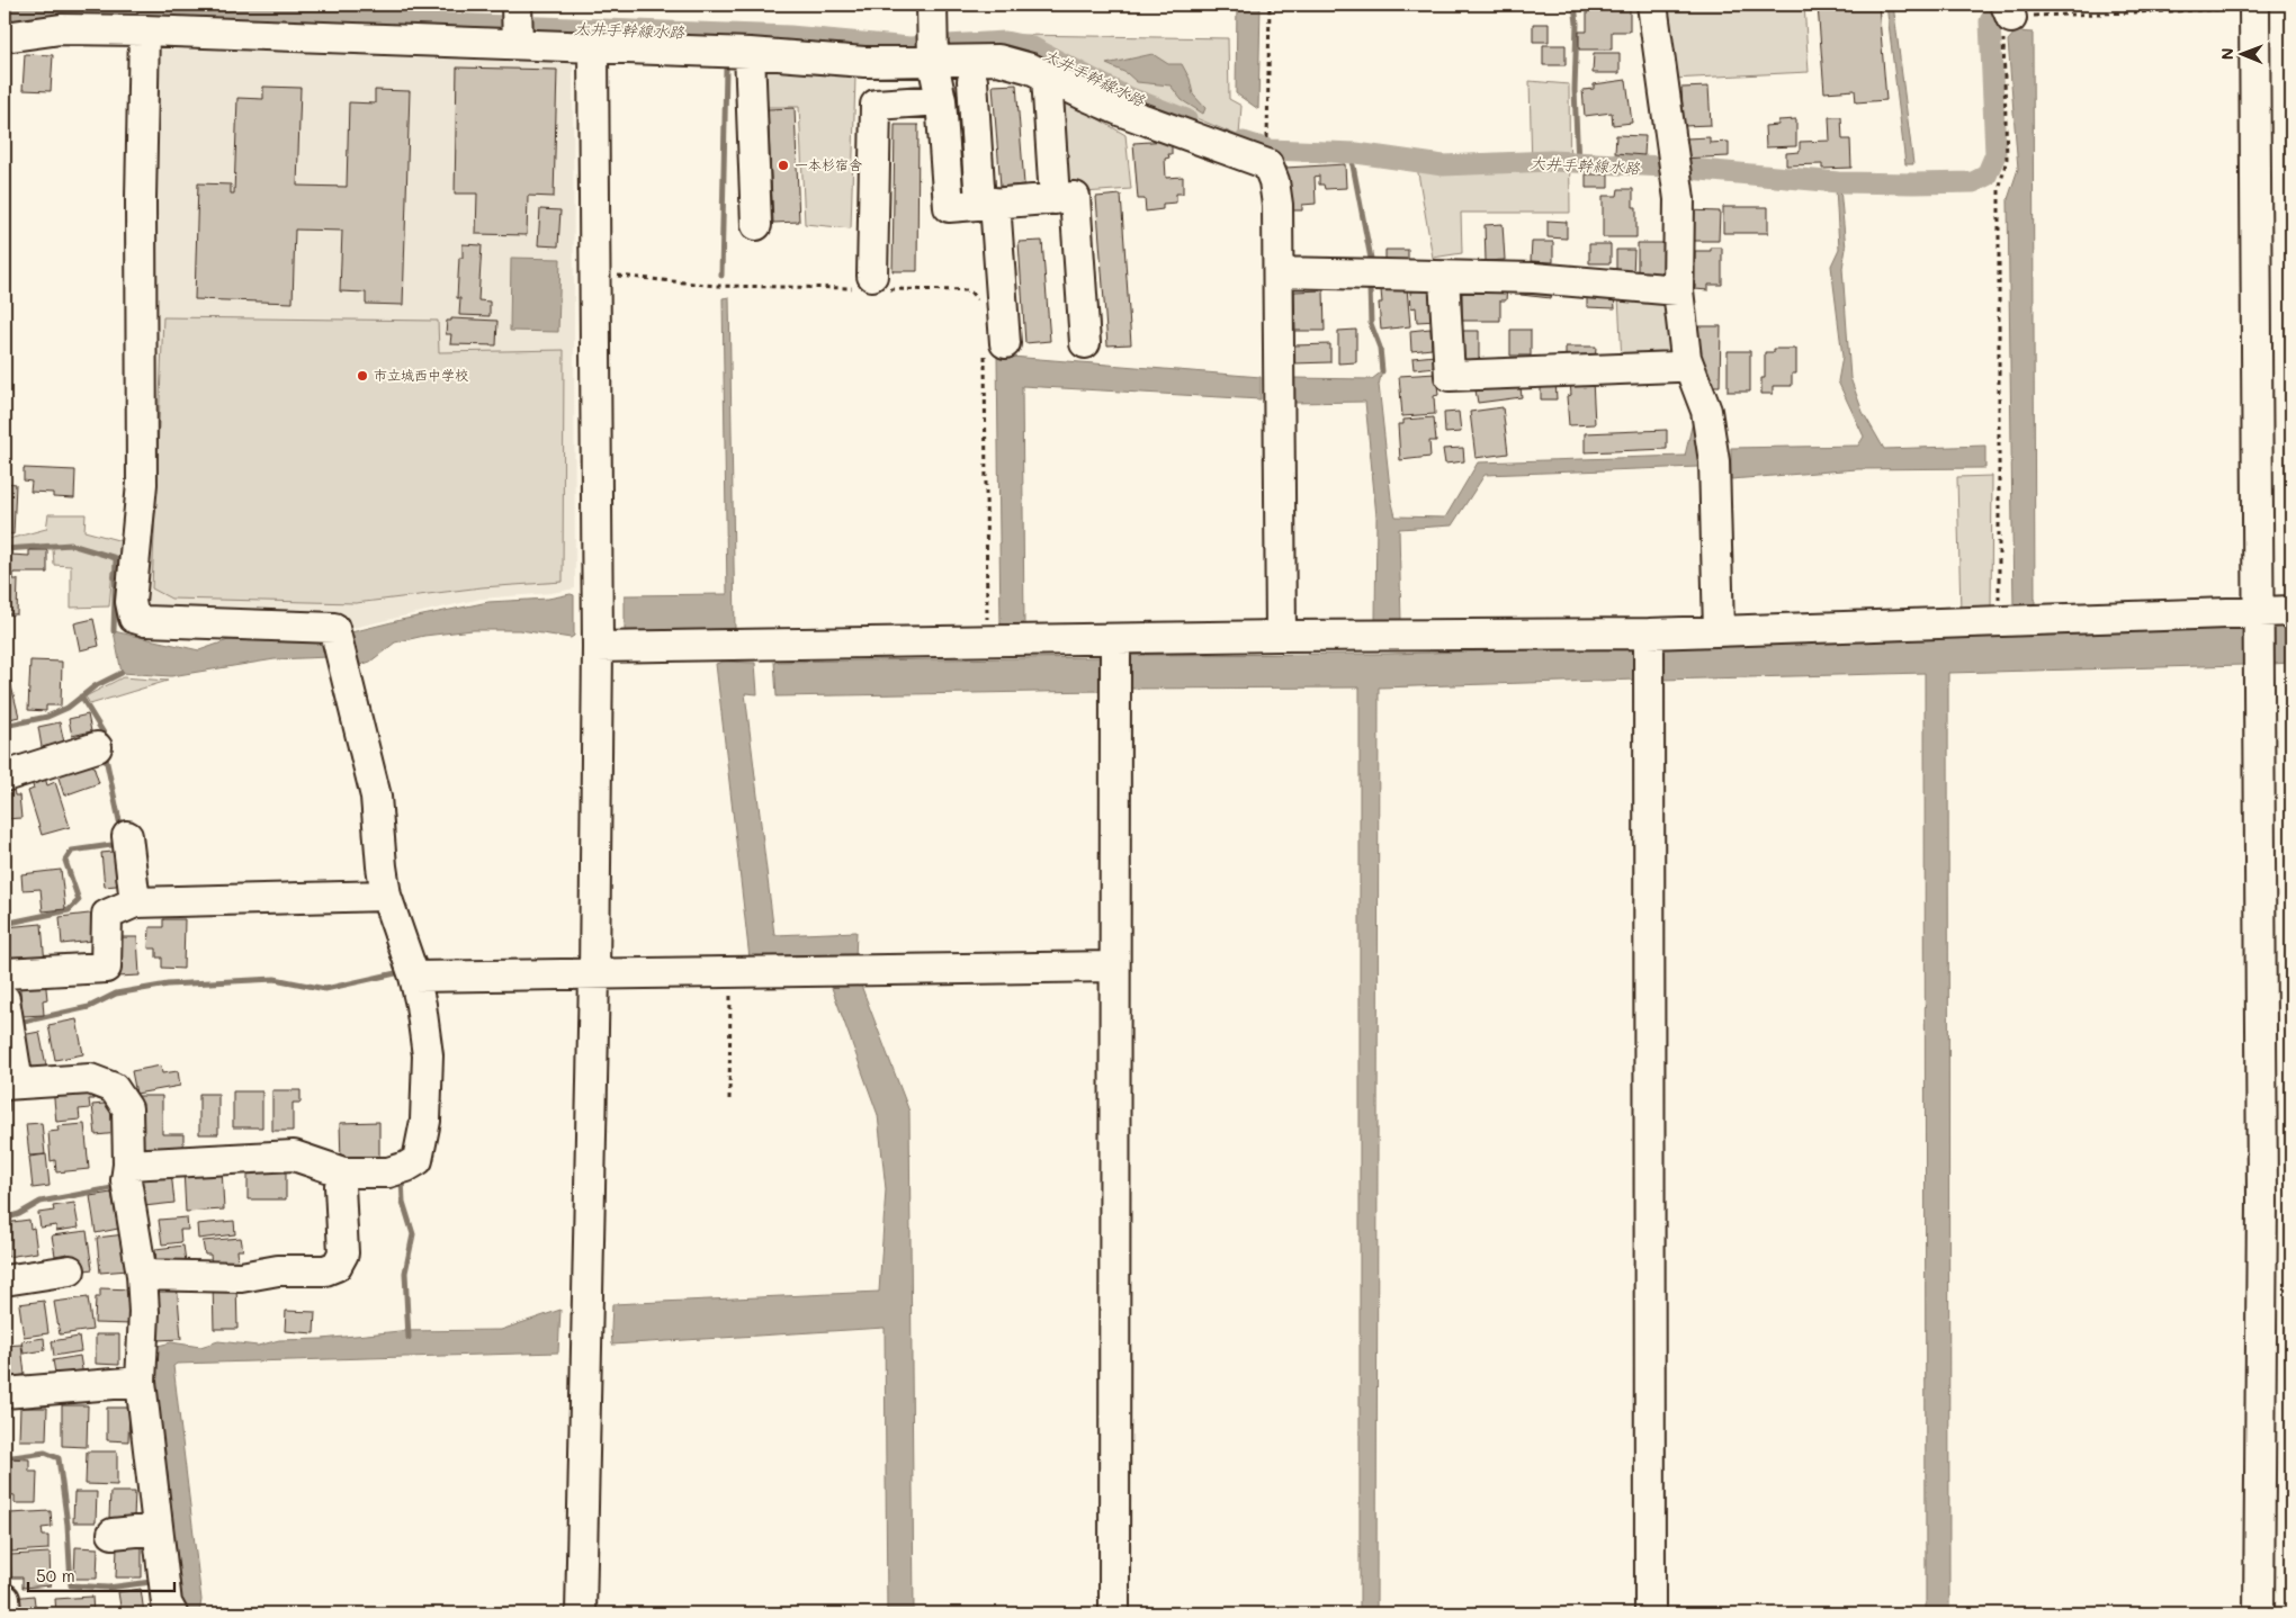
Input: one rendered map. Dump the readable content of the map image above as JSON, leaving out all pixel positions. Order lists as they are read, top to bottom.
{
  "water": ["大井手幹線水路"],
  "places": ["一本杉宿舎", "市立城西中学校"],
  "scale_bar": "50 m",
  "north": "left"
}
